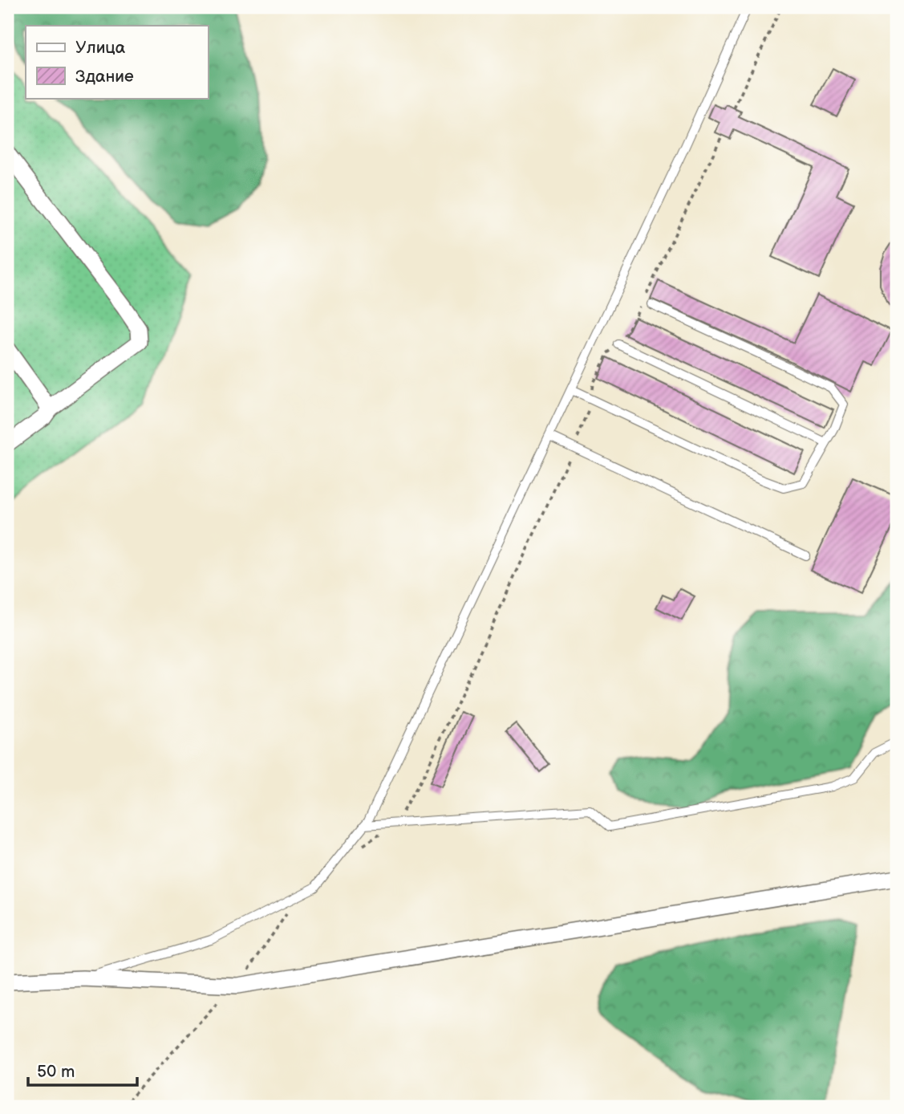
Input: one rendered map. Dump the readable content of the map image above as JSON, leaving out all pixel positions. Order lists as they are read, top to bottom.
{
  "legend": ["Улица", "Здание"],
  "scale_bar": "50 m"
}
